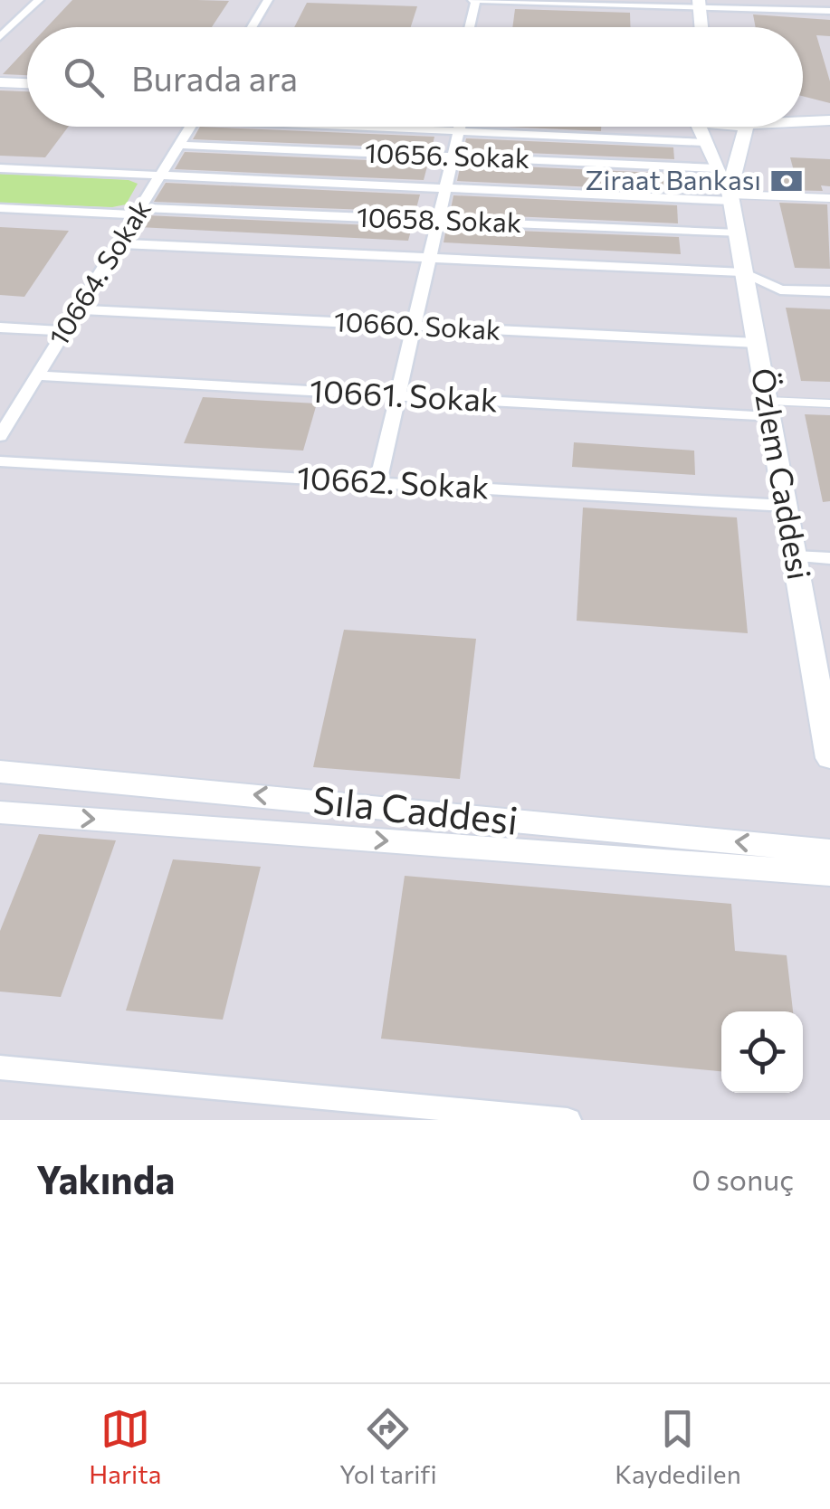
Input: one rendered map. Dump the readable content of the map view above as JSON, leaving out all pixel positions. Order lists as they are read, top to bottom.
{
  "streets": {
    "street": [
      "10656. Sokak",
      "10658. Sokak",
      "10664. Sokak",
      "10660. Sokak",
      "10661. Sokak",
      "Özlem Caddesi",
      "10662. Sokak",
      "Sıla Caddesi"
    ]
  },
  "crossings": [
    ["10656. Sokak", "10664. Sokak"],
    ["10656. Sokak", "Özlem Caddesi"],
    ["10658. Sokak", "10664. Sokak"],
    ["10658. Sokak", "Özlem Caddesi"],
    ["10664. Sokak", "10660. Sokak"],
    ["10664. Sokak", "10661. Sokak"],
    ["10660. Sokak", "Özlem Caddesi"],
    ["10661. Sokak", "Özlem Caddesi"],
    ["Özlem Caddesi", "10662. Sokak"]
  ],
  "places": {
    "bank": ["Ziraat Bankası"]
  },
  "page": {
    "search": "Burada ara",
    "heading": ["Yakında", "0 sonuç"],
    "nav": ["Harita", "Yol tarifi", "Kaydedilen"]
  }
}
